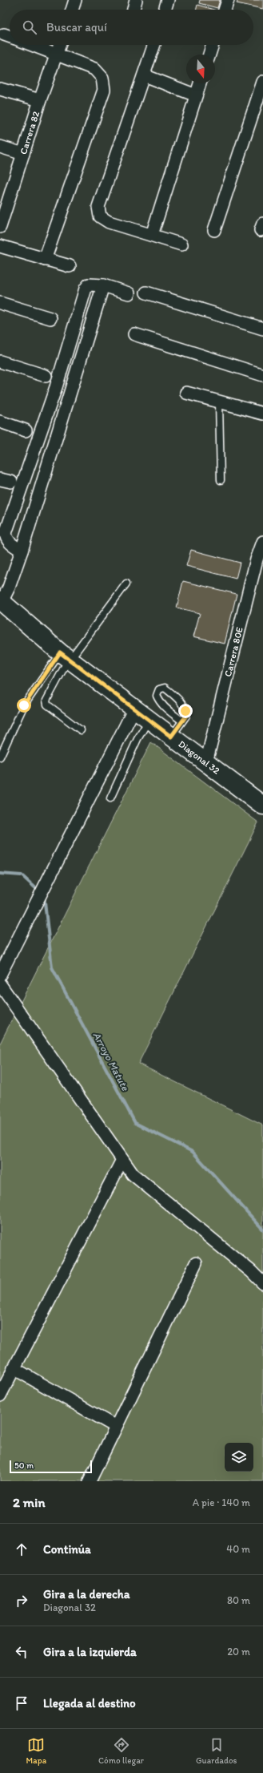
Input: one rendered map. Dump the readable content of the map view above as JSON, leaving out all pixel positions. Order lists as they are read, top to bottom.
{
  "streets": {
    "street": ["Carrera 82", "Carrera 80E", "Diagonal 32"]
  },
  "crossings": [
    ["Carrera 80E", "Diagonal 32"]
  ],
  "water": ["Arroyo Matute"],
  "scale_bar": "50 m",
  "north": "bottom",
  "page": {
    "search": "Buscar aquí",
    "scale": "50 m",
    "heading": ["2 min", "A pie · 140 m"],
    "list": [
      ["Continúa", "40 m"],
      ["Gira a la derecha", "Diagonal 32", "80 m"],
      ["Gira a la izquierda", "20 m"],
      "Llegada al destino"
    ],
    "nav": ["Mapa", "Cómo llegar", "Guardados"]
  }
}
